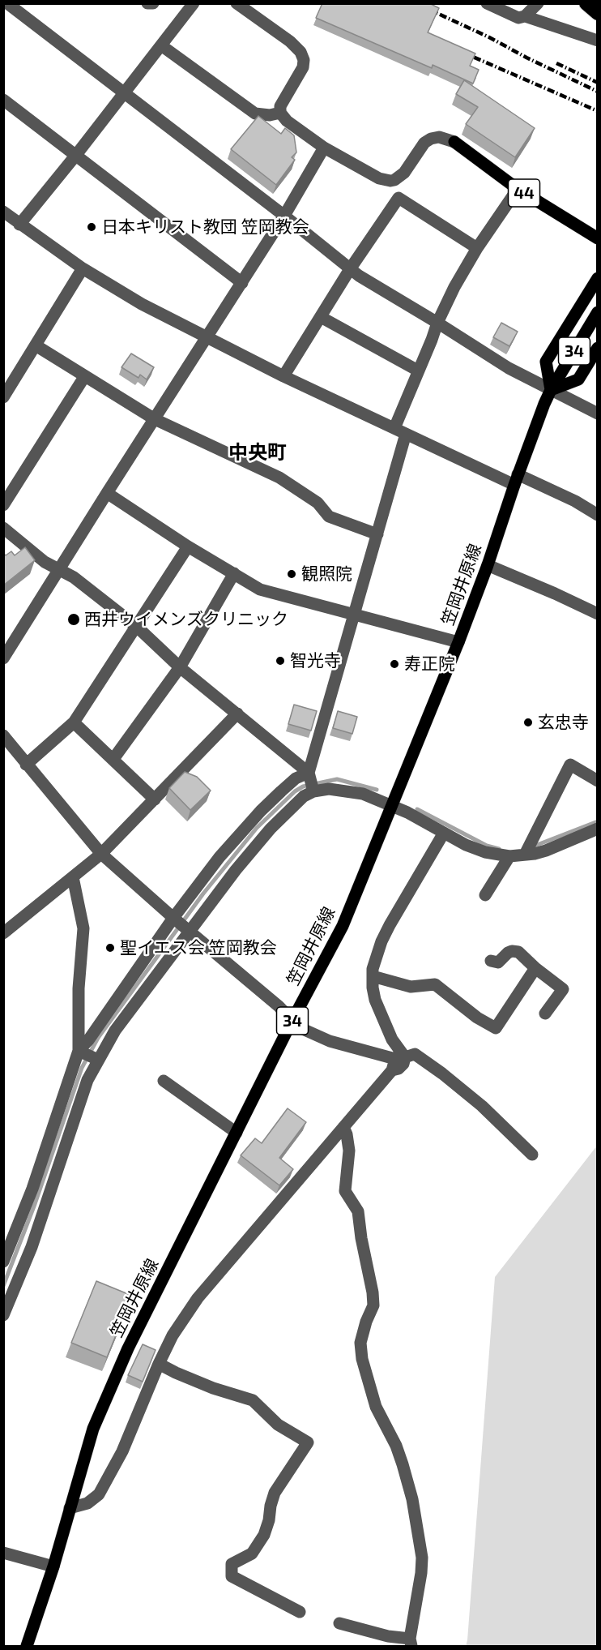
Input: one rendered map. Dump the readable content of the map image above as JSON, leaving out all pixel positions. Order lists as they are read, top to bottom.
{
  "streets": {
    "main road": ["44", "34", "笠岡井原線"]
  },
  "districts": ["中央町"],
  "places": [
    "日本キリスト教団 笠岡教会",
    "観照院",
    "西井ウイメンズクリニック",
    "智光寺",
    "寿正院",
    "玄忠寺",
    "聖イエス会 笠岡教会"
  ]
}
